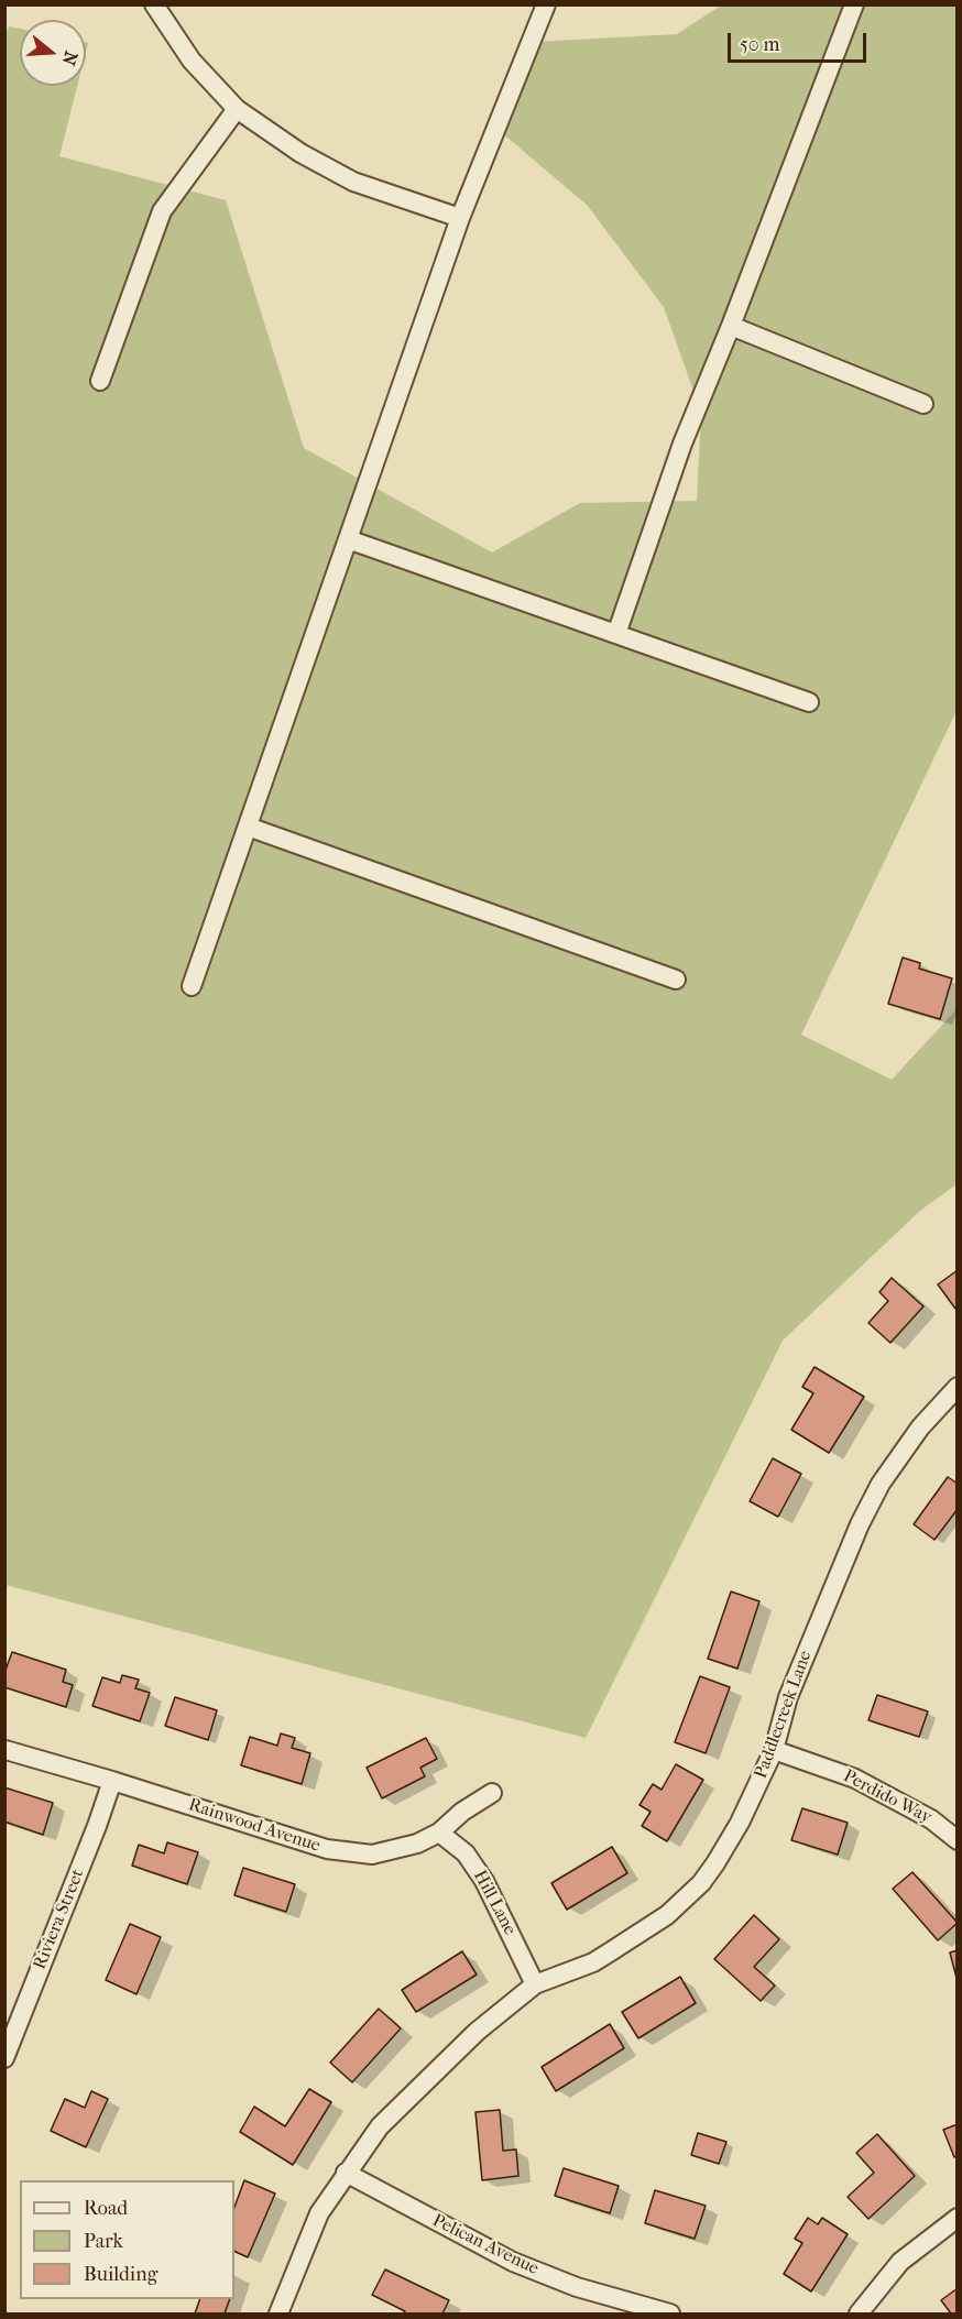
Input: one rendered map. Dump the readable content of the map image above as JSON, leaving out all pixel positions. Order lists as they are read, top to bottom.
{
  "streets": {
    "street": [
      "Paddlecreek Lane",
      "Perdido Way",
      "Rainwood Avenue",
      "Hill Lane",
      "Riviera Street",
      "Pelican Avenue"
    ]
  },
  "crossings": [
    ["Paddlecreek Lane", "Perdido Way"],
    ["Paddlecreek Lane", "Hill Lane"],
    ["Paddlecreek Lane", "Pelican Avenue"],
    ["Rainwood Avenue", "Hill Lane"],
    ["Rainwood Avenue", "Riviera Street"]
  ],
  "legend": ["Road", "Park", "Building"],
  "scale_bar": "50 m",
  "north": "right"
}
